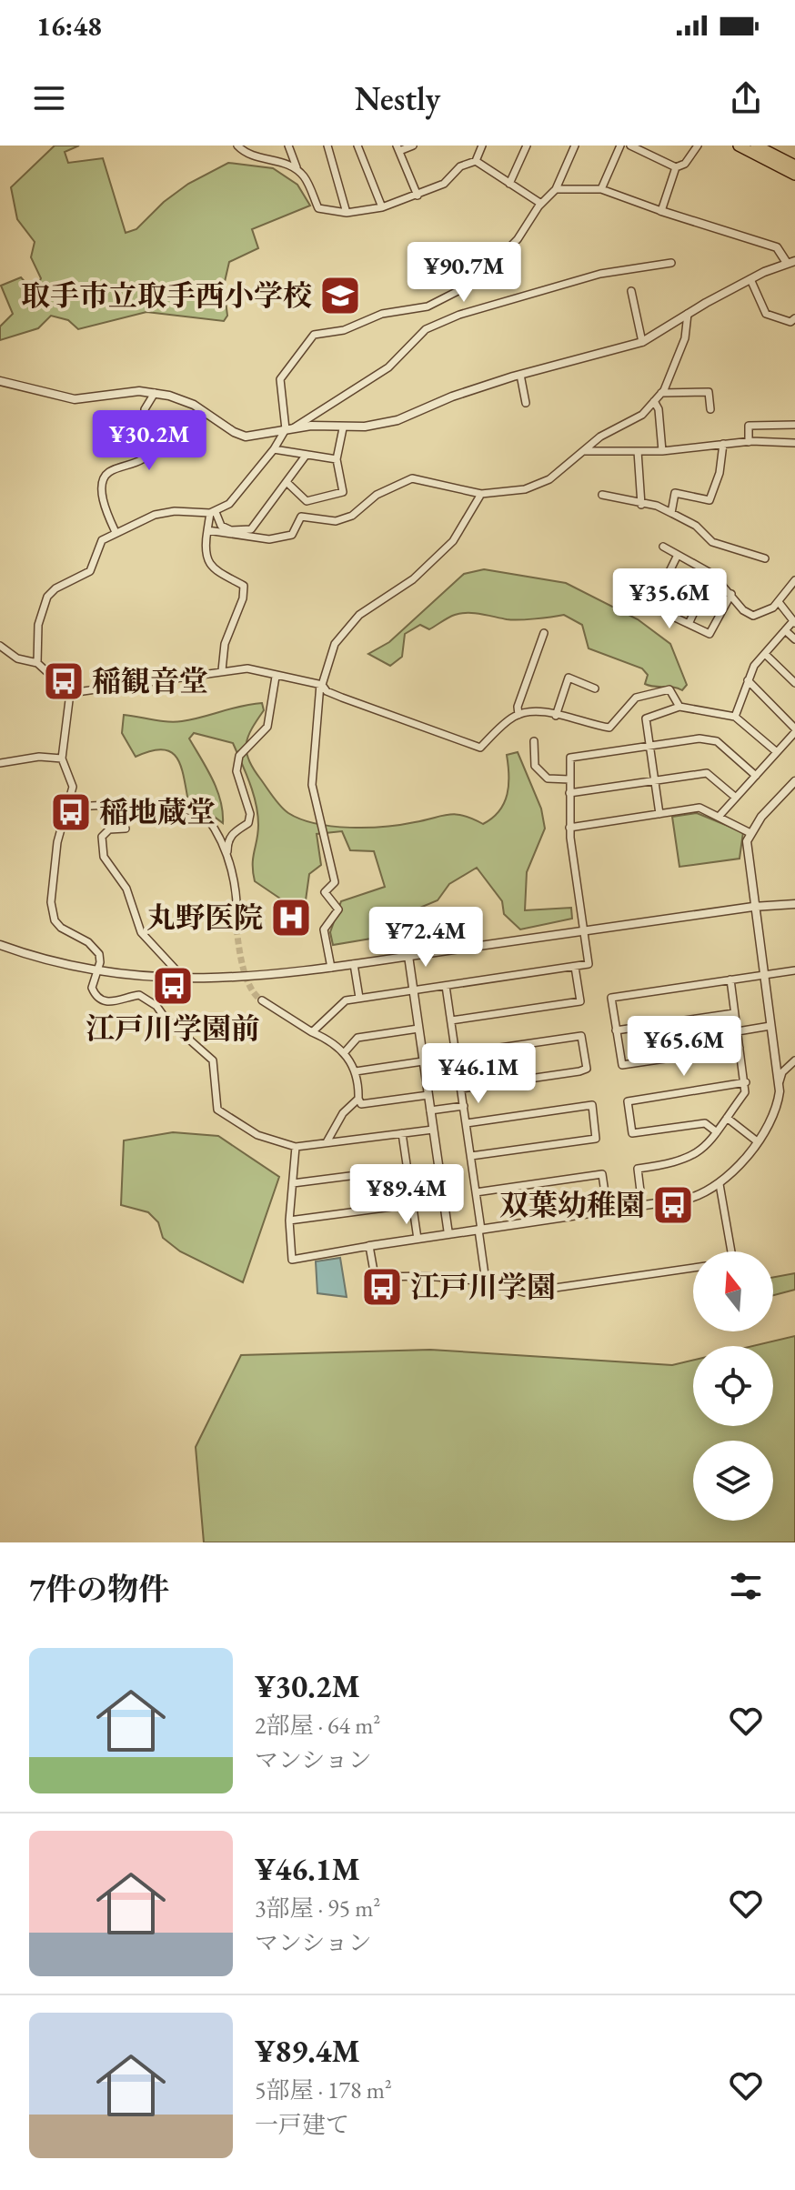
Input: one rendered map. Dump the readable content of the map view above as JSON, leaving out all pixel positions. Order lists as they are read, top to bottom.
{
  "places": {
    "school or university": ["取手市立取手西小学校"],
    "bus stop": [
      "稲観音堂",
      "稲地蔵堂",
      "江戸川学園前",
      "双葉幼稚園",
      "江戸川学園"
    ],
    "hospital": ["丸野医院"]
  },
  "north": "top",
  "page": {
    "status": "16:48",
    "header": "Nestly",
    "price": [
      "¥90.7M",
      "¥30.2M",
      "¥35.6M",
      "¥72.4M",
      "¥65.6M",
      "¥46.1M",
      "¥89.4M"
    ],
    "heading": "7件の物件",
    "list": [
      {
        "name": "¥30.2M",
        "note": "2部屋 · 64 m² · マンション"
      },
      {
        "name": "¥46.1M",
        "note": "3部屋 · 95 m² · マンション"
      },
      {
        "name": "¥89.4M",
        "note": "5部屋 · 178 m² · 一戸建て"
      }
    ]
  }
}
